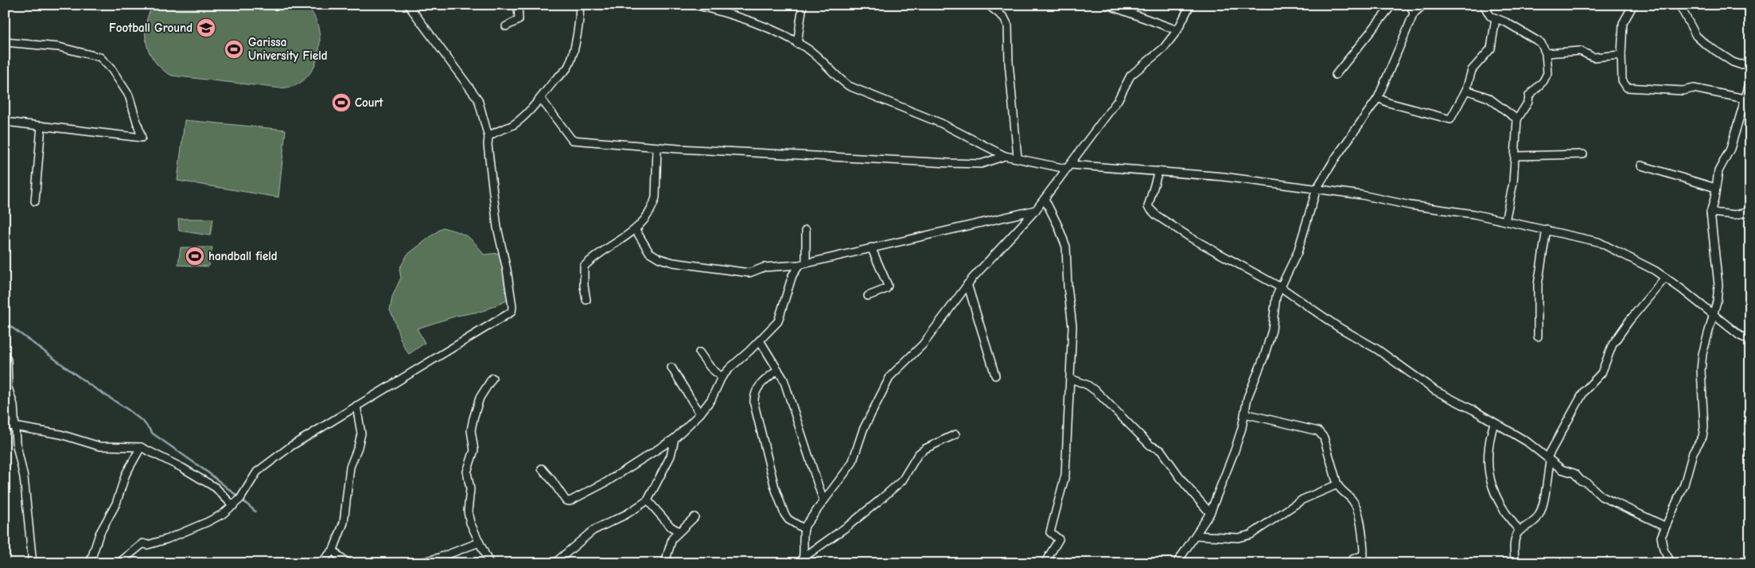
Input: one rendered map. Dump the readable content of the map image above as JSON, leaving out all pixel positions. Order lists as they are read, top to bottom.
{
  "places": {
    "school or university": ["Football Ground"],
    "sports": ["Garissa University Field", "Court", "handball field"]
  }
}
